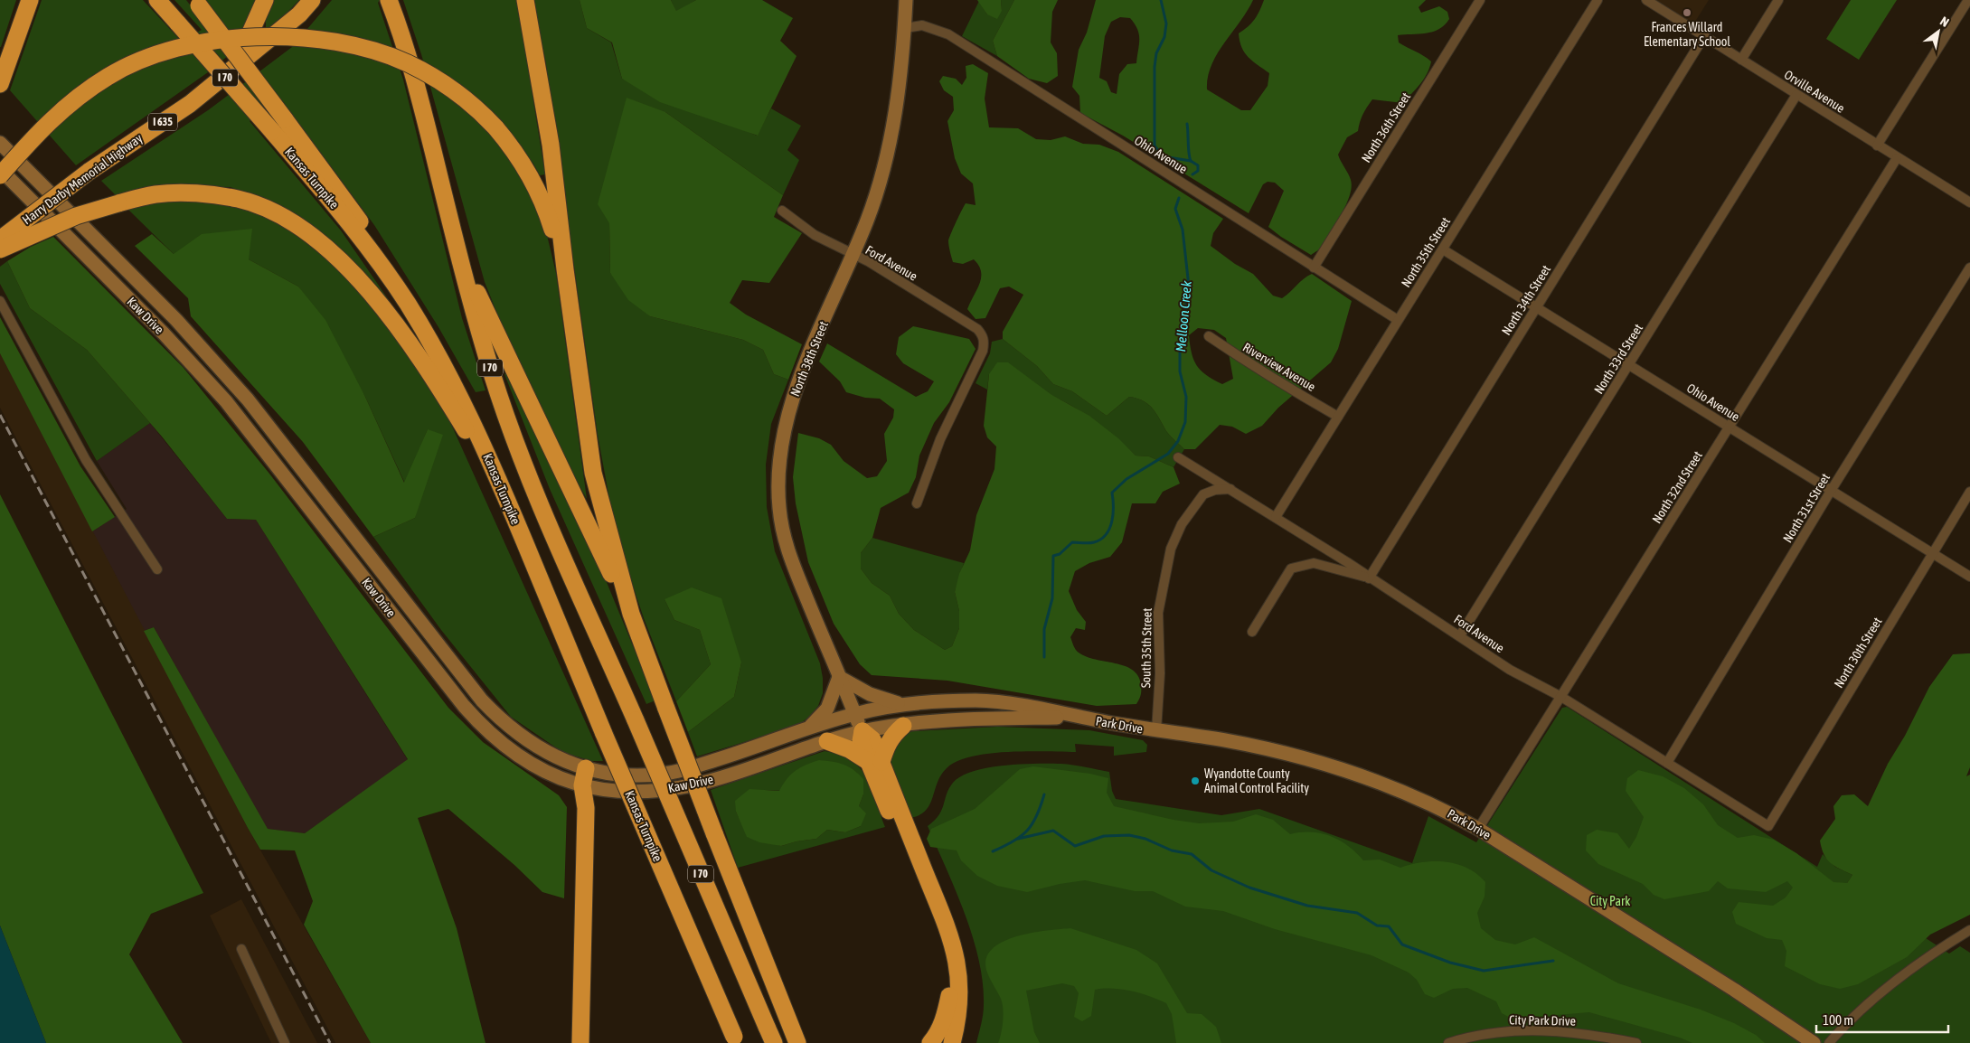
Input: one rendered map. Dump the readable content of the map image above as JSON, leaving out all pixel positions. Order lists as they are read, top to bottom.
{
  "streets": {
    "highway": [
      "I 70",
      "I 635",
      "Kansas Turnpike",
      "Harry Darby Memorial Highway"
    ],
    "main road": ["Kaw Drive", "North 38th Street", "Park Drive"],
    "street": [
      "Orville Avenue",
      "North 36th Street",
      "Ohio Avenue",
      "North 35th Street",
      "Ford Avenue",
      "North 34th Street",
      "North 33rd Street",
      "Riverview Avenue",
      "North 32nd Street",
      "North 31st Street",
      "South 35th Street",
      "North 30th Street",
      "City Park Drive"
    ]
  },
  "crossings": [
    ["Orville Avenue", "North 34th Street"],
    ["Orville Avenue", "North 33rd Street"],
    ["Orville Avenue", "North 32nd Street"],
    ["North 36th Street", "Ohio Avenue"],
    ["Ohio Avenue", "North 35th Street"],
    ["Ohio Avenue", "North 34th Street"],
    ["Ohio Avenue", "North 38th Street"],
    ["Ohio Avenue", "North 33rd Street"],
    ["Ohio Avenue", "North 32nd Street"],
    ["Ohio Avenue", "North 31st Street"],
    ["Ohio Avenue", "North 30th Street"],
    ["North 35th Street", "Ford Avenue"],
    ["North 35th Street", "Riverview Avenue"],
    ["Ford Avenue", "North 34th Street"],
    ["Ford Avenue", "North 38th Street"],
    ["Ford Avenue", "North 33rd Street"],
    ["Ford Avenue", "North 32nd Street"],
    ["Ford Avenue", "North 31st Street"],
    ["Ford Avenue", "South 35th Street"],
    ["Ford Avenue", "North 30th Street"],
    ["Kaw Drive", "North 38th Street"],
    ["Kaw Drive", "Park Drive"],
    ["North 38th Street", "Park Drive"],
    ["North 32nd Street", "Park Drive"],
    ["South 35th Street", "Park Drive"]
  ],
  "water": ["Melloon Creek"],
  "parks": ["City Park"],
  "places": ["Frances Willard Elementary School", "Wyandotte County Animal Control Facility"],
  "scale_bar": "100 m",
  "north": "top right"
}
